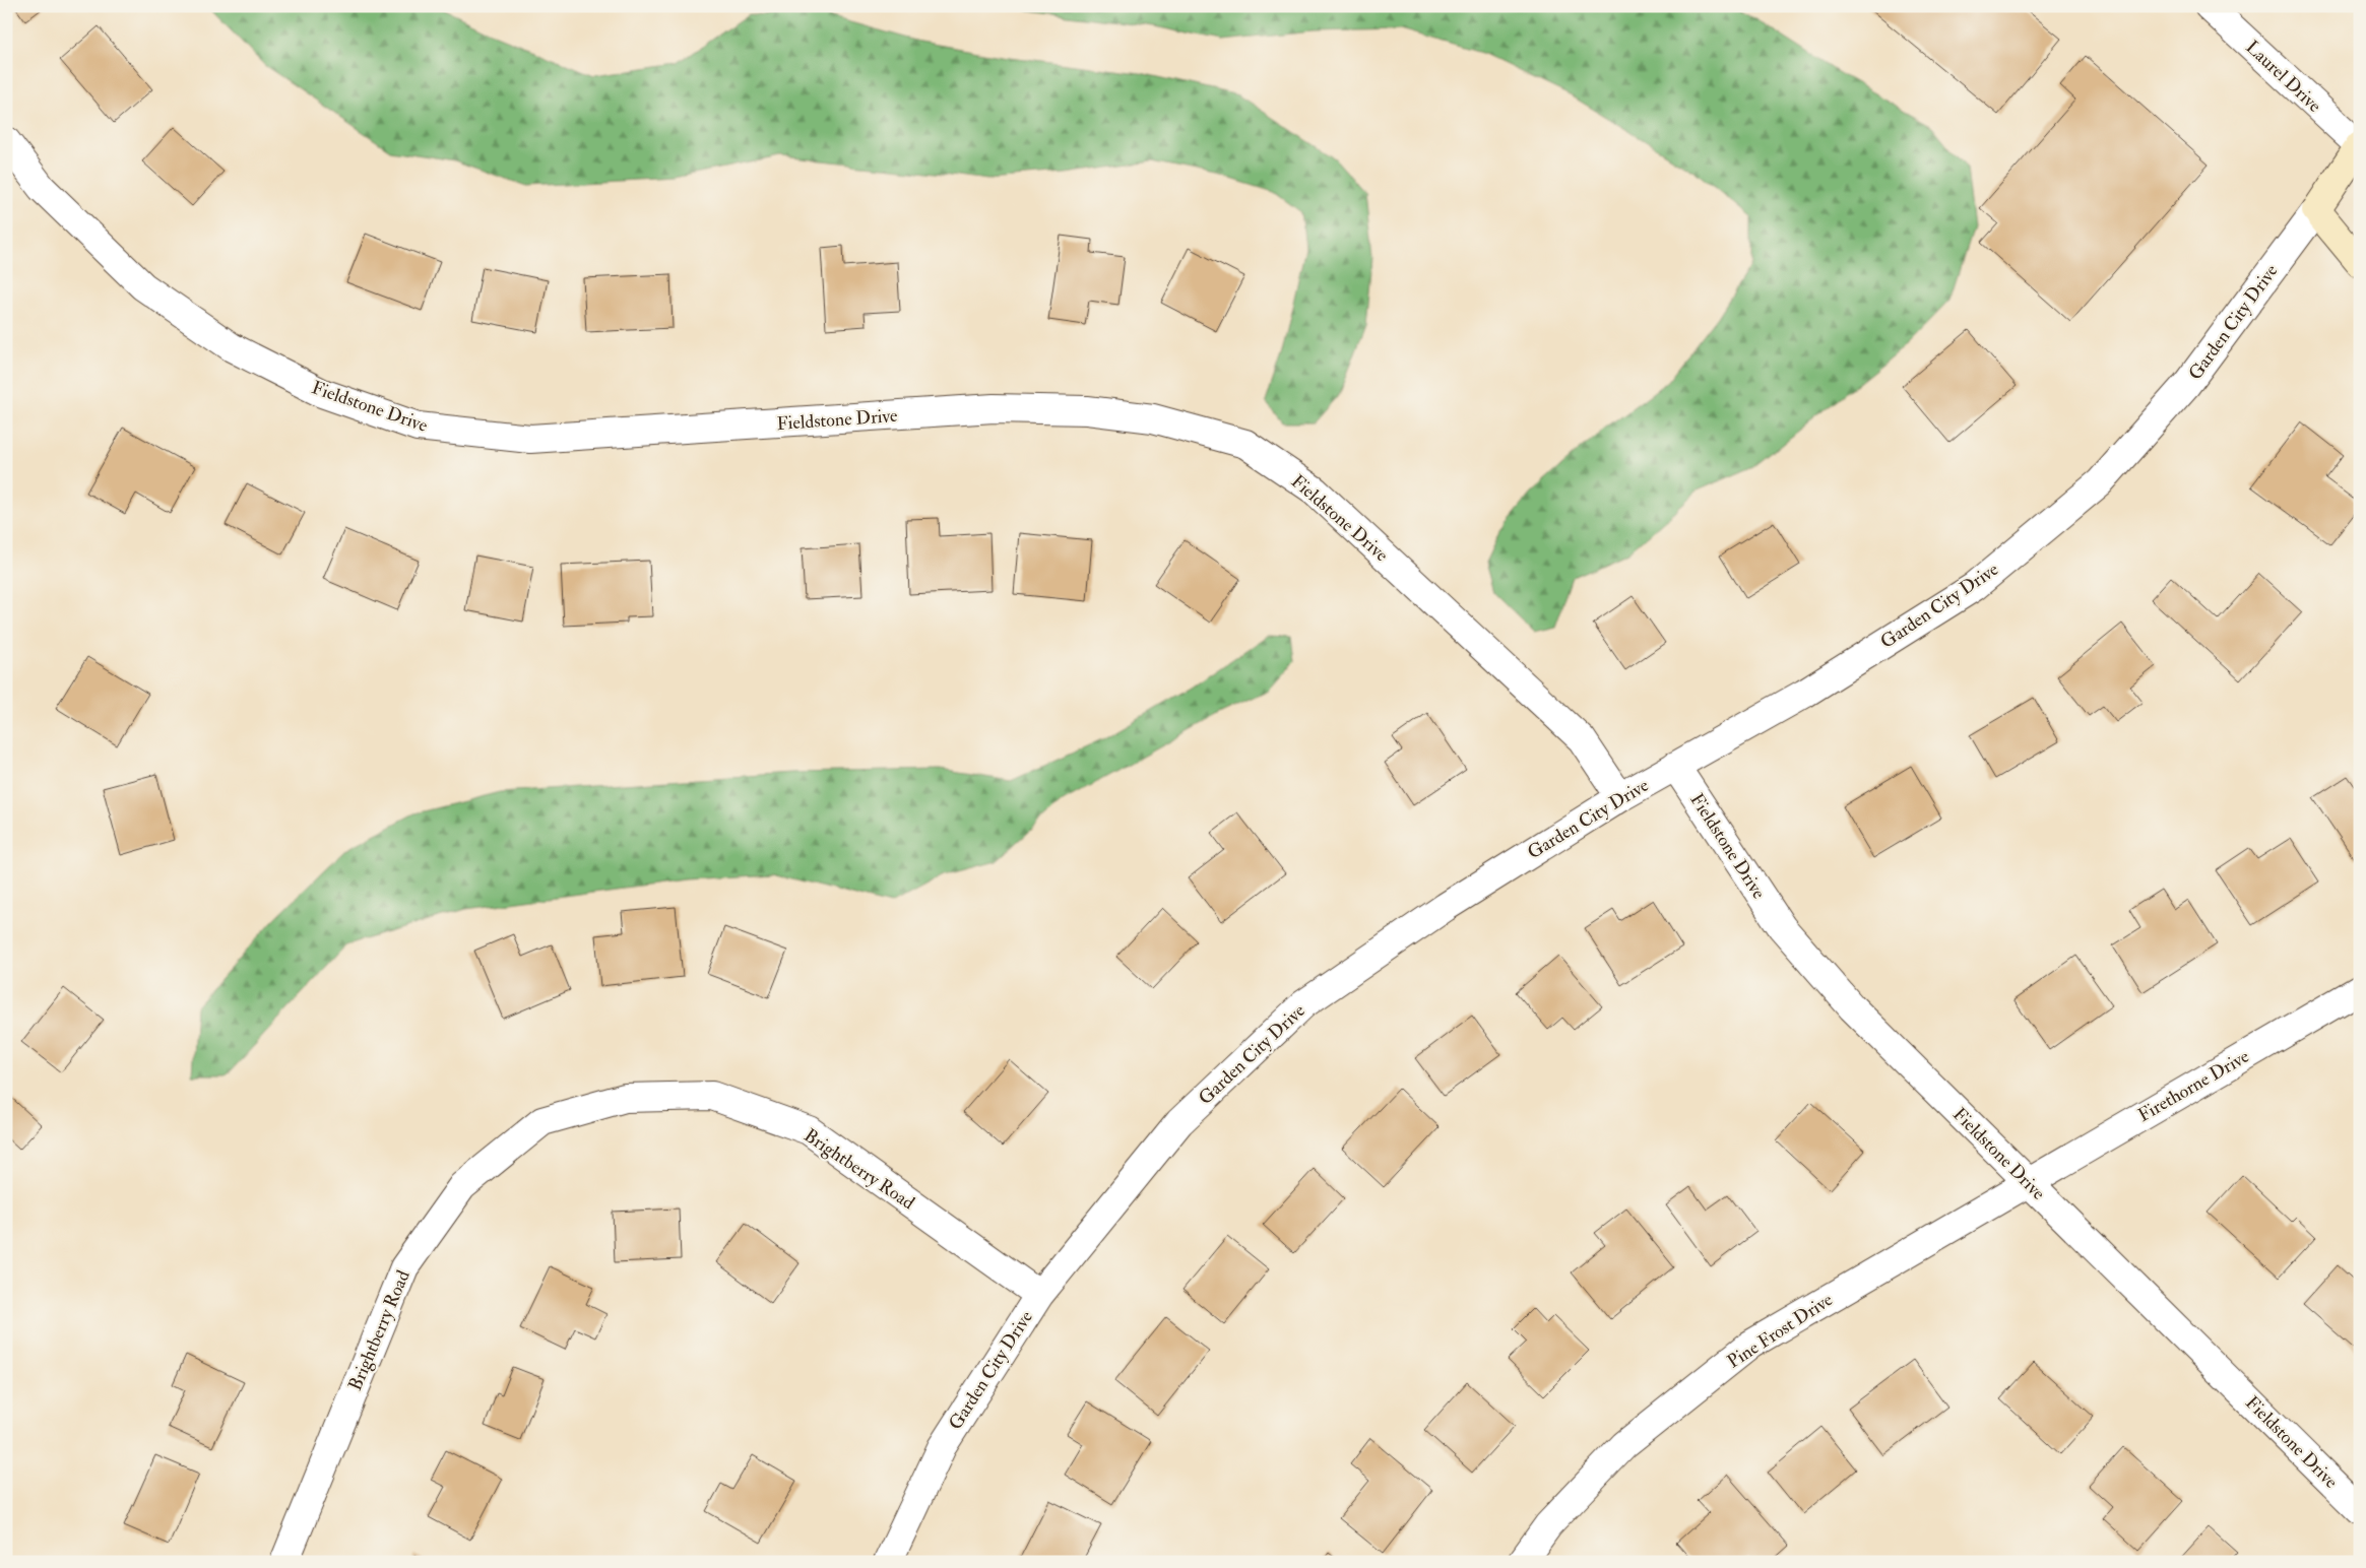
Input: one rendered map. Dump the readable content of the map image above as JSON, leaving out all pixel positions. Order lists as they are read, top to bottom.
{
  "streets": {
    "street": [
      "Laurel Drive",
      "Garden City Drive",
      "Fieldstone Drive",
      "Firethorne Drive",
      "Brightberry Road",
      "Pine Frost Drive"
    ]
  },
  "crossings": [
    ["Laurel Drive", "Garden City Drive"],
    ["Garden City Drive", "Fieldstone Drive"],
    ["Garden City Drive", "Brightberry Road"],
    ["Fieldstone Drive", "Firethorne Drive"],
    ["Fieldstone Drive", "Pine Frost Drive"],
    ["Firethorne Drive", "Pine Frost Drive"]
  ]
}
